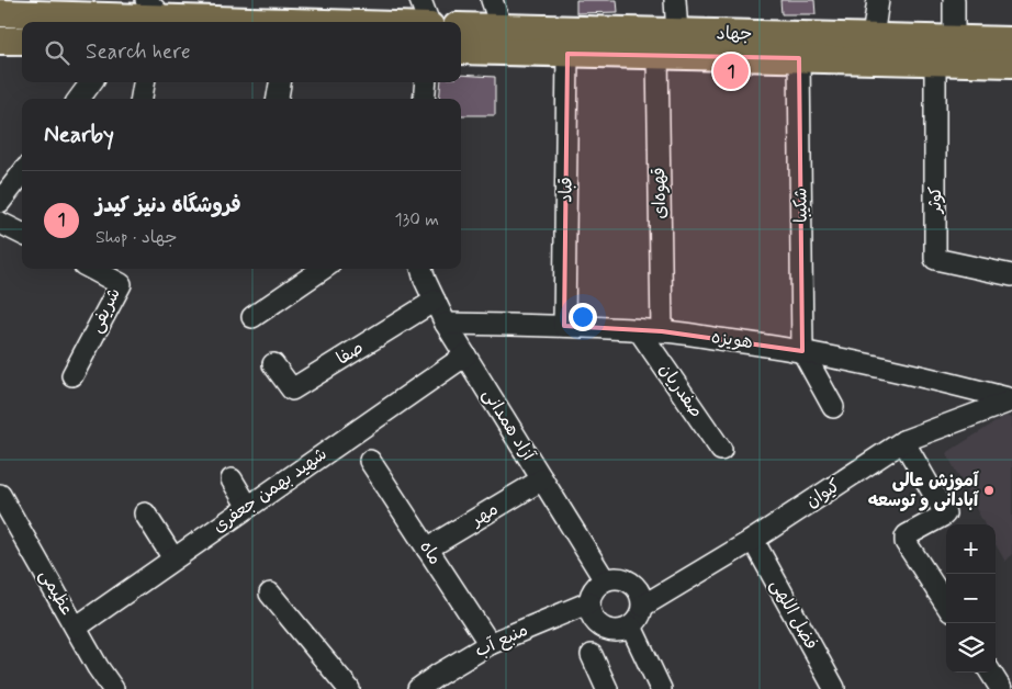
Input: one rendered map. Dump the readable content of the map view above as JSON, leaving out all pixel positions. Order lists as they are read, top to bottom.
{
  "streets": {
    "main road": ["جهاد"],
    "street": [
      "قباد",
      "قهوه‌ای",
      "کوثر",
      "شکیبا",
      "شریفی",
      "هویزه",
      "صفا",
      "صفدریان",
      "آزاد همدانی",
      "شهید بهمن جعفری",
      "کیوان",
      "مهر",
      "ماه",
      "عظیمی",
      "فضل اللهی",
      "منبع آب"
    ]
  },
  "crossings": [
    ["جهاد", "قباد"],
    ["جهاد", "قهوه‌ای"],
    ["جهاد", "کوثر"],
    ["جهاد", "شکیبا"],
    ["قباد", "هویزه"],
    ["قهوه‌ای", "هویزه"],
    ["شکیبا", "هویزه"],
    ["هویزه", "صفدریان"],
    ["هویزه", "آزاد همدانی"],
    ["هویزه", "کیوان"],
    ["صفا", "آزاد همدانی"],
    ["آزاد همدانی", "شهید بهمن جعفری"],
    ["آزاد همدانی", "کیوان"],
    ["آزاد همدانی", "مهر"],
    ["آزاد همدانی", "منبع آب"],
    ["شهید بهمن جعفری", "عظیمی"],
    ["کیوان", "فضل اللهی"],
    ["کیوان", "منبع آب"],
    ["مهر", "ماه"],
    ["ماه", "منبع آب"]
  ],
  "places": ["آموزش عالی آبادانی و توسعه"],
  "page": {
    "search": "Search here",
    "pins": "1",
    "heading": "Nearby",
    "list": [
      {
        "mark": "1",
        "name": "فروشگاه دنیز کیدز",
        "note": "Shop · جهاد",
        "value": "130 m"
      }
    ],
    "map_buttons": ["+", "−"]
  }
}
